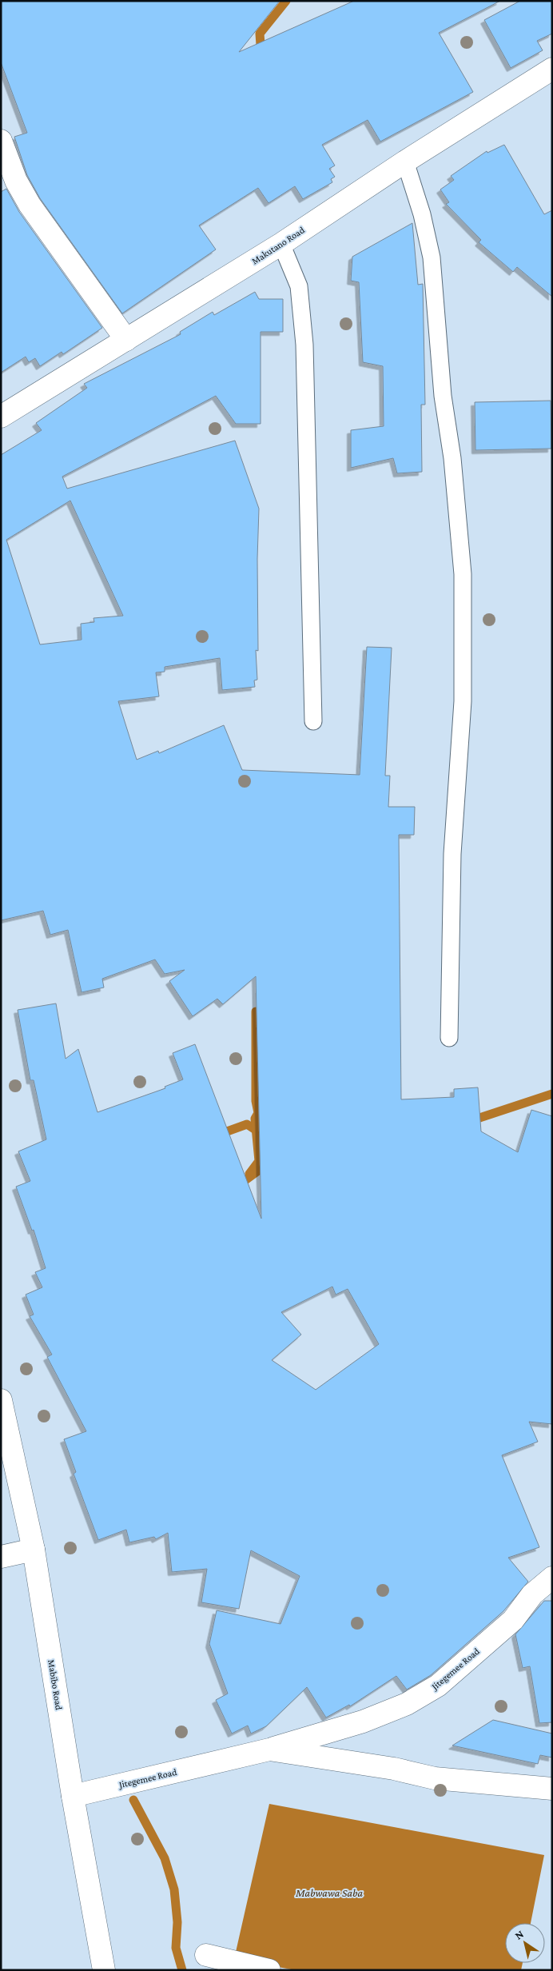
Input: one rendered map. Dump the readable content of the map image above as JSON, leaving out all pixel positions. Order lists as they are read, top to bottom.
{
  "streets": {
    "street": ["Makutano Road", "Jitegemee Road", "Mabibo Road"]
  },
  "crossings": [
    ["Jitegemee Road", "Mabibo Road"]
  ],
  "water": ["Mabwawa Saba"],
  "north": "top left"
}
